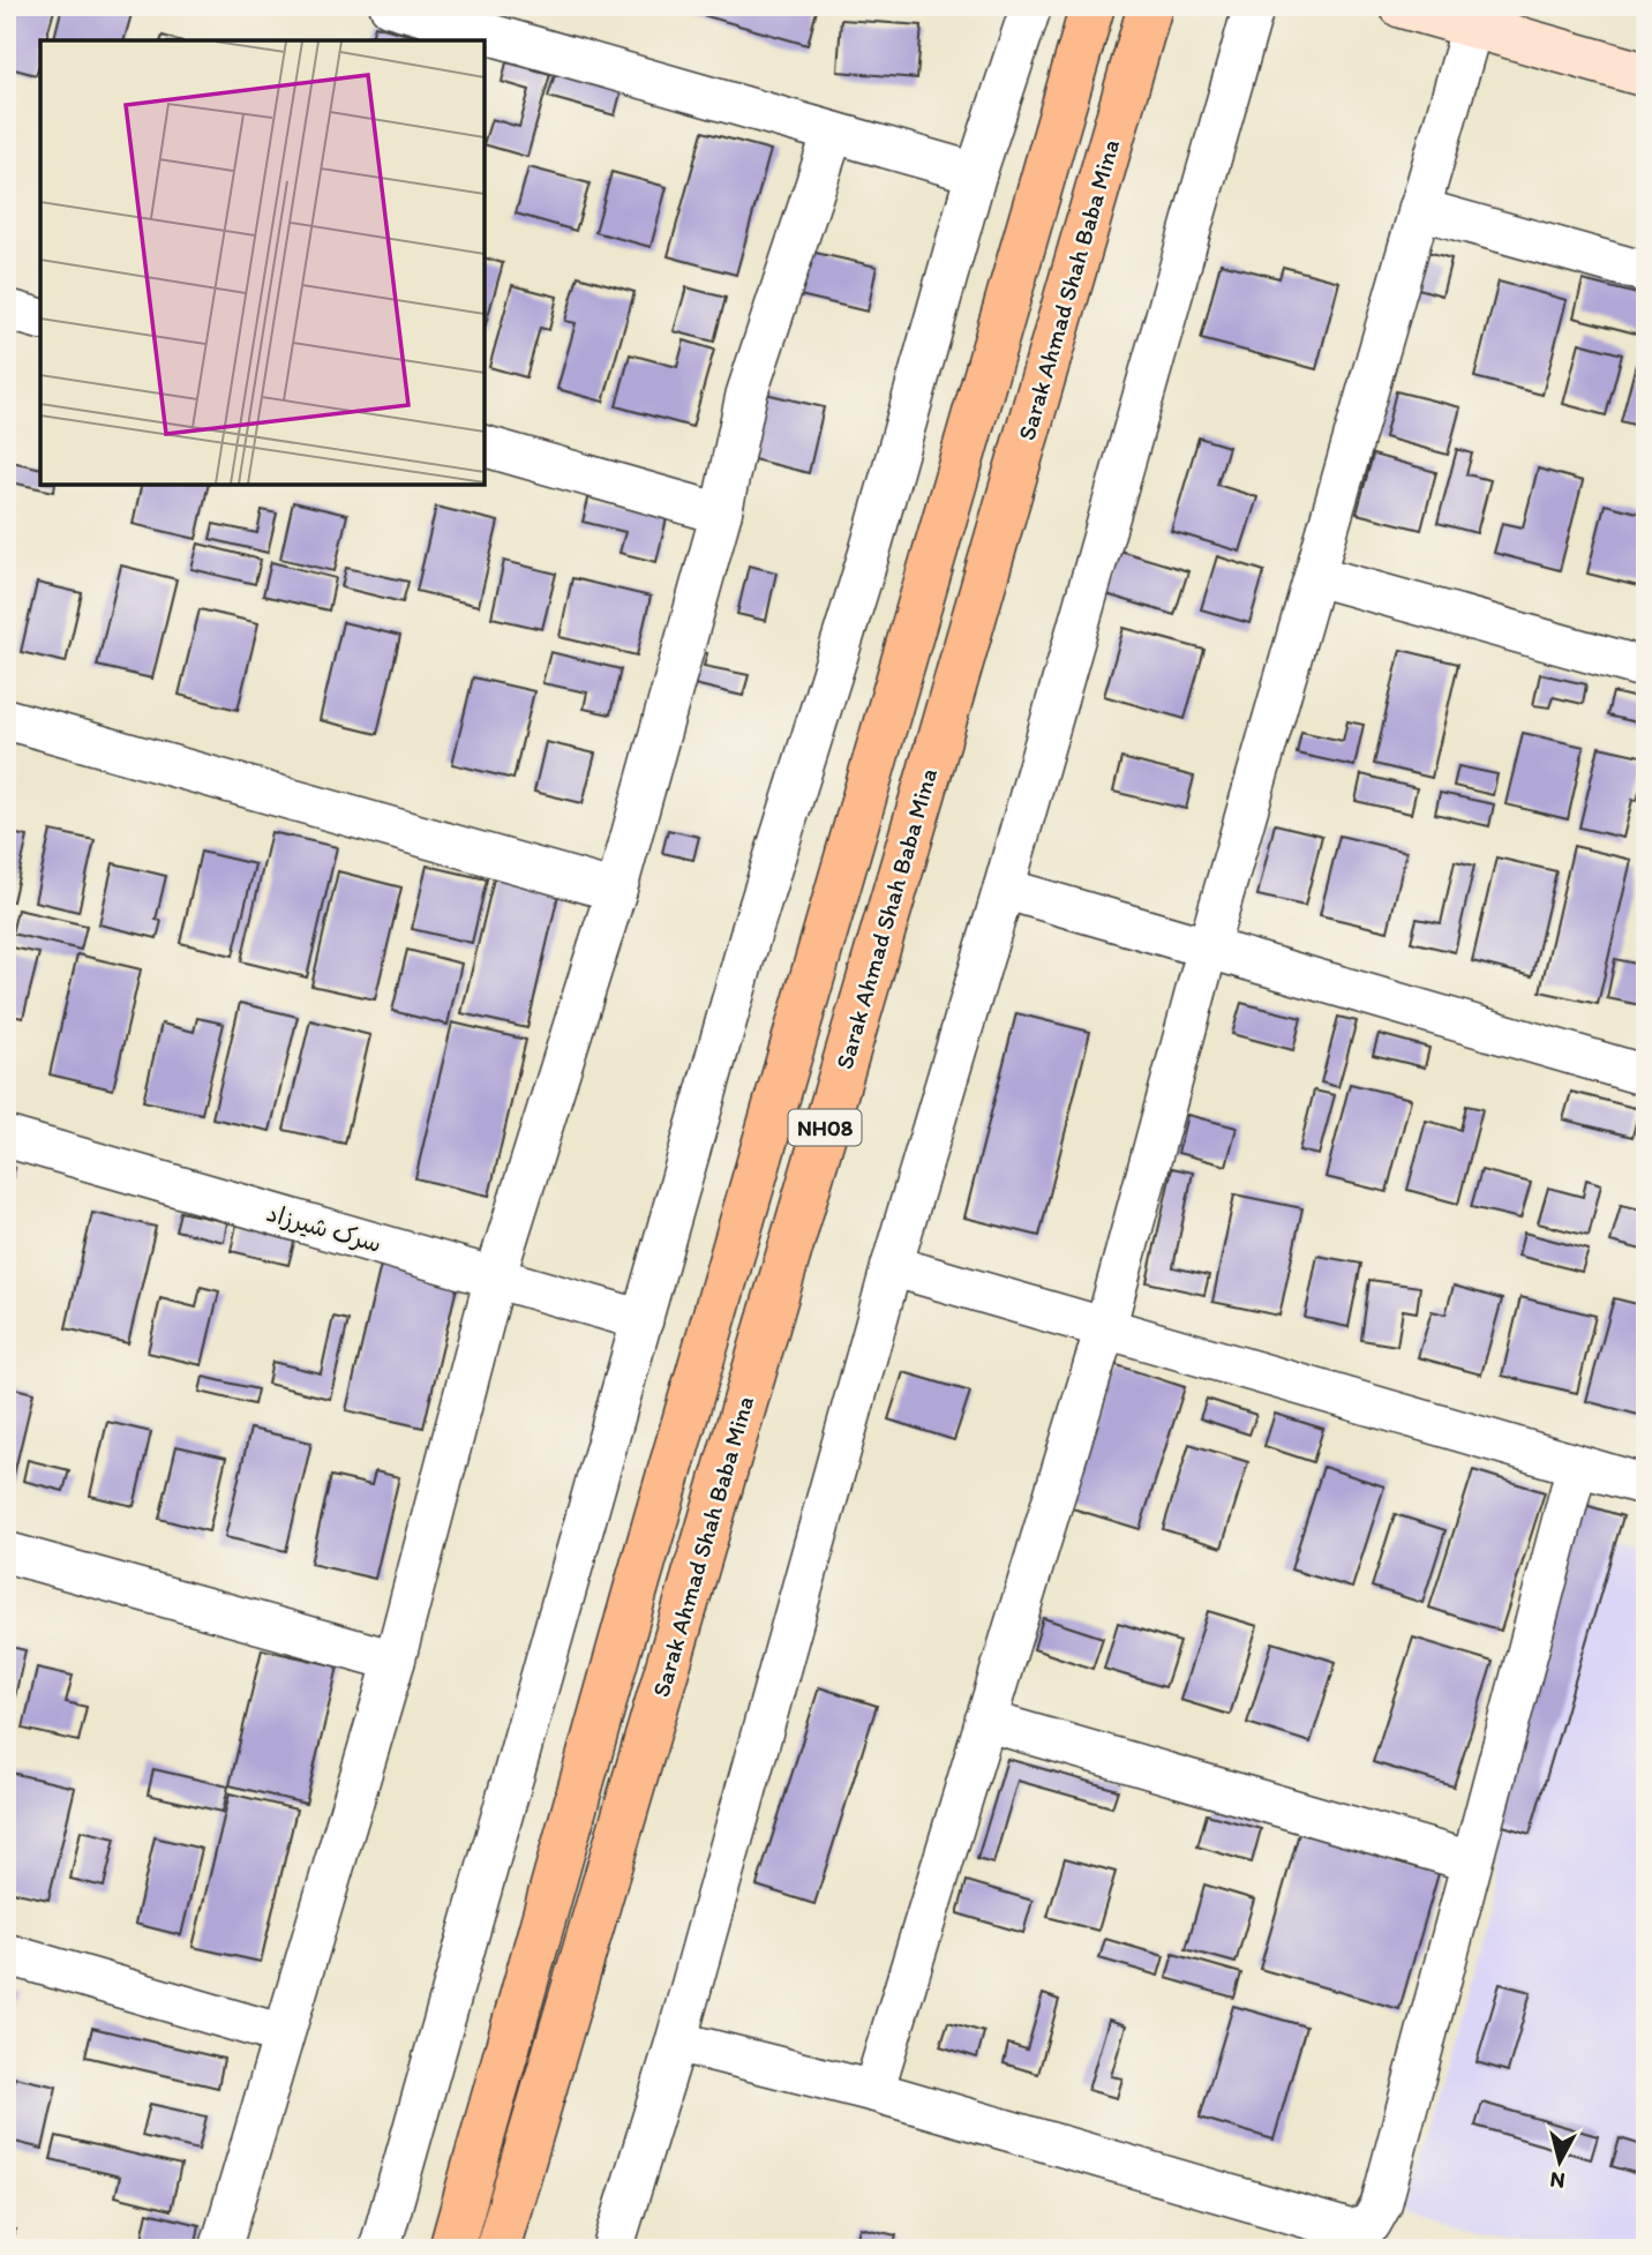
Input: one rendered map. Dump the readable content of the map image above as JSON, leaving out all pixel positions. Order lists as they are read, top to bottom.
{
  "streets": {
    "highway": ["Sarak Ahmad Shah Baba Mina", "NH08"],
    "street": ["سرک شیرزاد"]
  },
  "north": "bottom"
}
